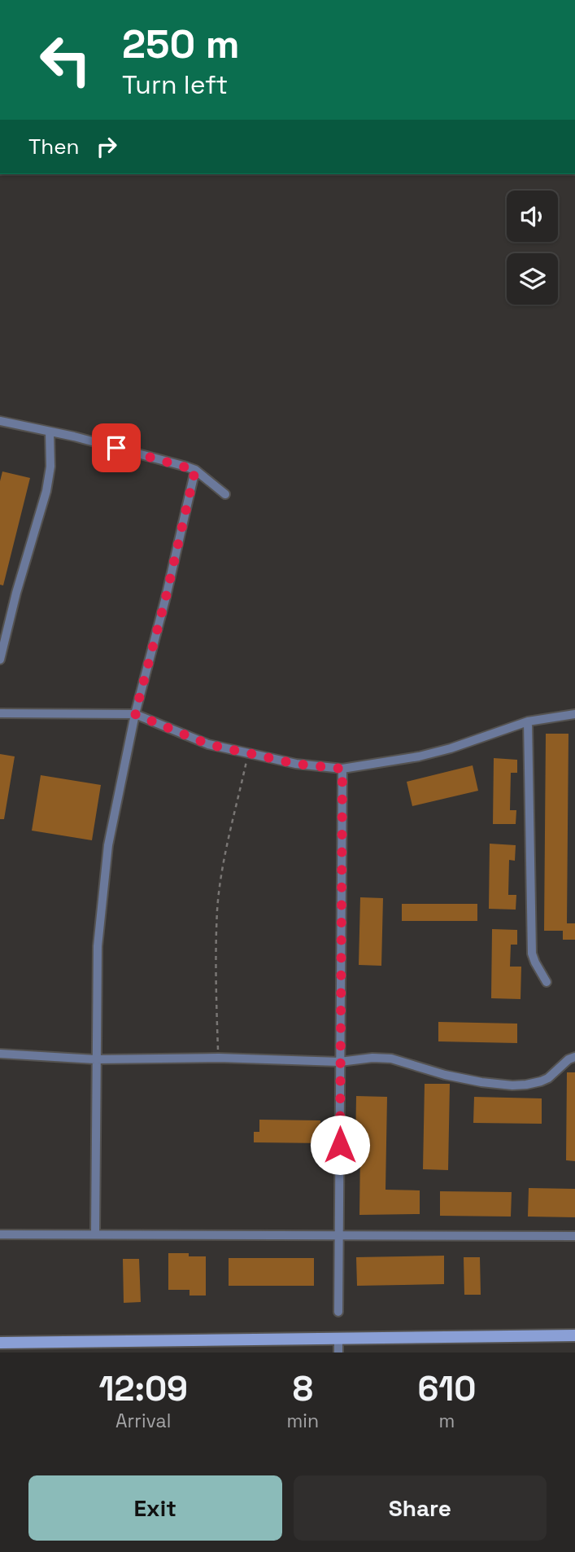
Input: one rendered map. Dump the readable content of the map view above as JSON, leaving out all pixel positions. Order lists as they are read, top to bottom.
{
  "page": {
    "turn": ["250 m", "Turn left"],
    "then": "Then",
    "eta": [
      "12:09",
      "Arrival",
      "8",
      "min",
      "610",
      "m"
    ],
    "buttons": ["Exit", "Share"]
  }
}
